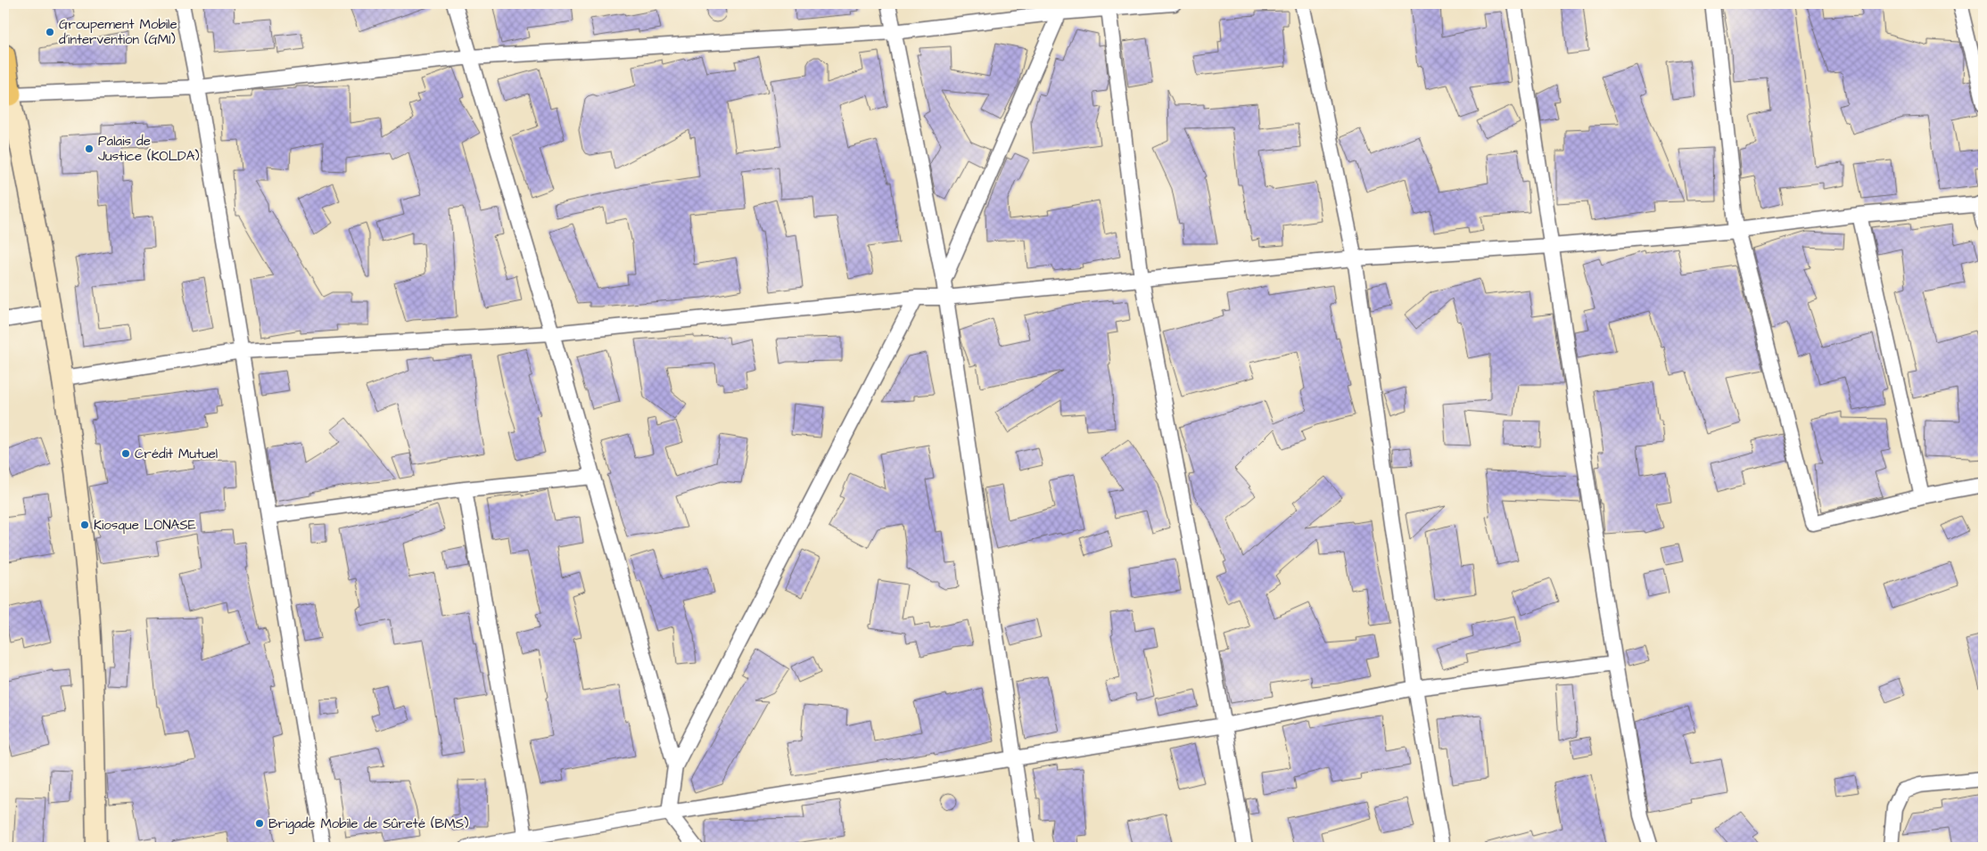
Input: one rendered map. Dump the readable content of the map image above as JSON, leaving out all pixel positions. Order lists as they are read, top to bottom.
{
  "places": [
    "Groupement Mobile d'intervention (GMI)",
    "Palais de Justice (KOLDA)",
    "Crédit Mutuel",
    "Kiosque LONASE",
    "Brigade Mobile de Sûreté (BMS)"
  ]
}
